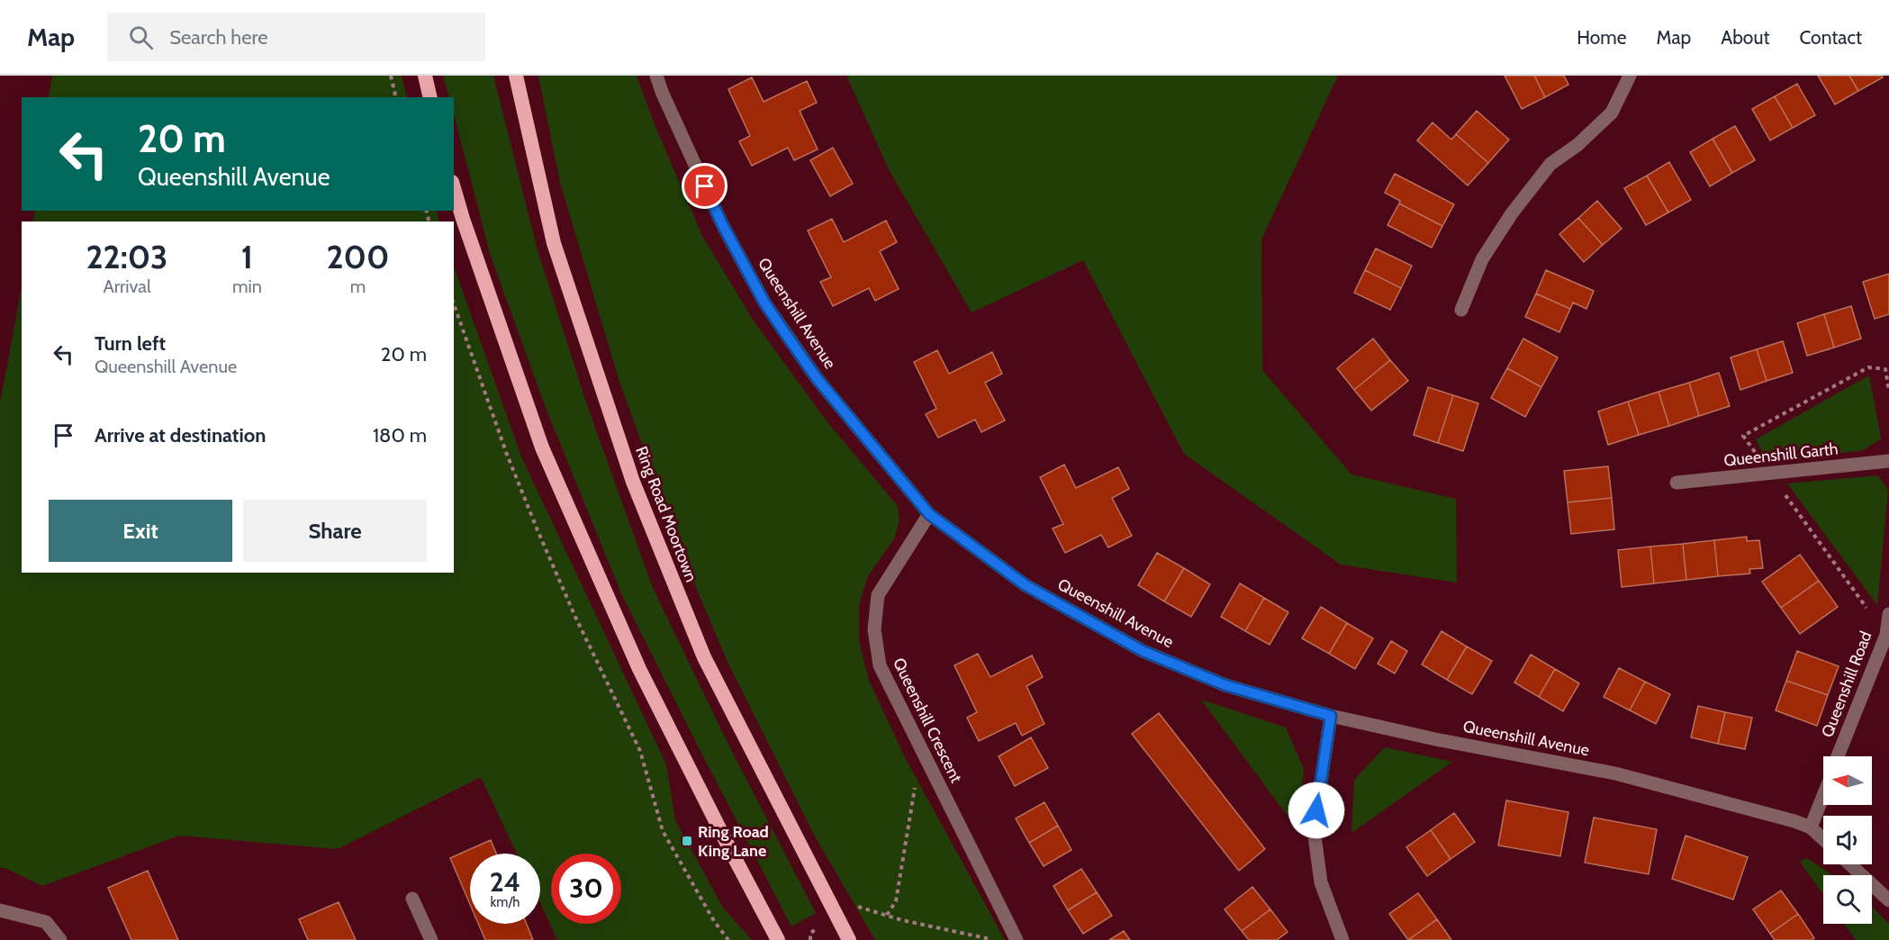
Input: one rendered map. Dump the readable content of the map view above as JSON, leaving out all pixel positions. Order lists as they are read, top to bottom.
{
  "streets": {
    "highway": ["Ring Road Moortown"],
    "street": [
      "Queenshill Avenue",
      "Queenshill Garth",
      "Queenshill Road",
      "Queenshill Crescent"
    ]
  },
  "crossings": [
    ["Queenshill Avenue", "Queenshill Crescent"]
  ],
  "places": {
    "transit": ["Ring Road King Lane"]
  },
  "north": "left",
  "page": {
    "header": "Map",
    "search": "Search here",
    "nav": [
      "Home",
      "Map",
      "About",
      "Contact"
    ],
    "turn": ["20 m", "Queenshill Avenue"],
    "eta": [
      "22:03",
      "Arrival",
      "1",
      "min",
      "200",
      "m"
    ],
    "list": [
      {
        "name": "Turn left",
        "note": "Queenshill Avenue",
        "value": "20 m"
      },
      {
        "name": "Arrive at destination",
        "value": "180 m"
      }
    ],
    "buttons": ["Exit", "Share"],
    "speed": "24 km/h",
    "limit": "30"
  }
}
